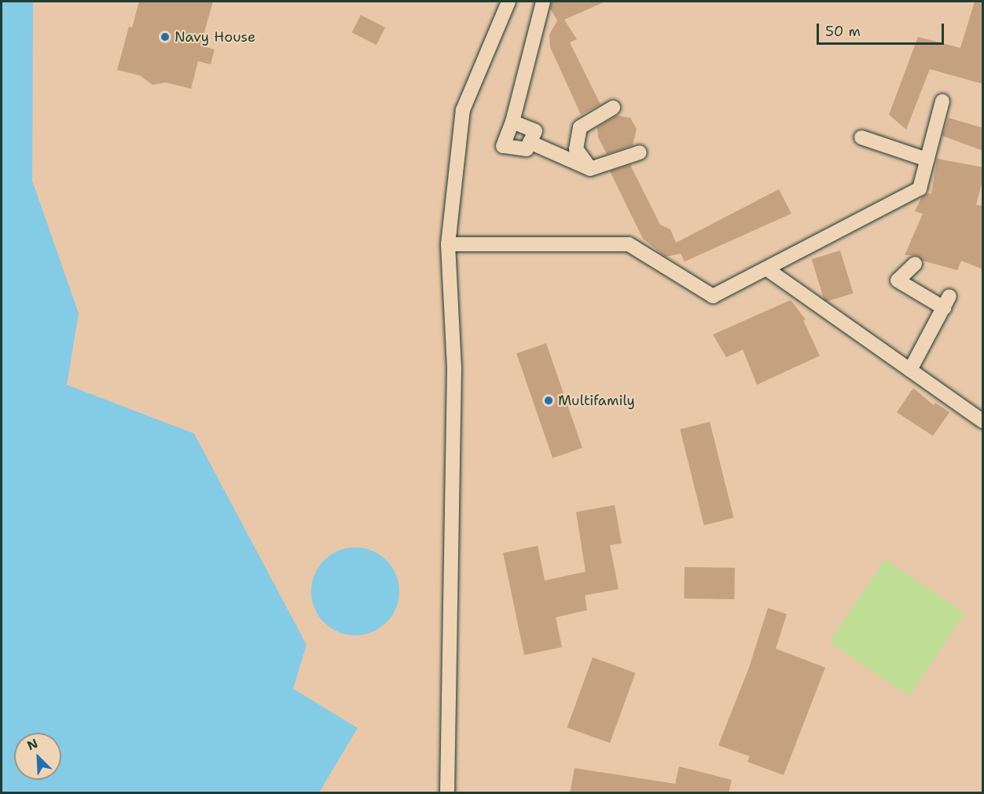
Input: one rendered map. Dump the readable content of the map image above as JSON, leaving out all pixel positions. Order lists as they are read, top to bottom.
{
  "places": ["Navy House", "Multifamily"],
  "scale_bar": "50 m",
  "north": "top left"
}
